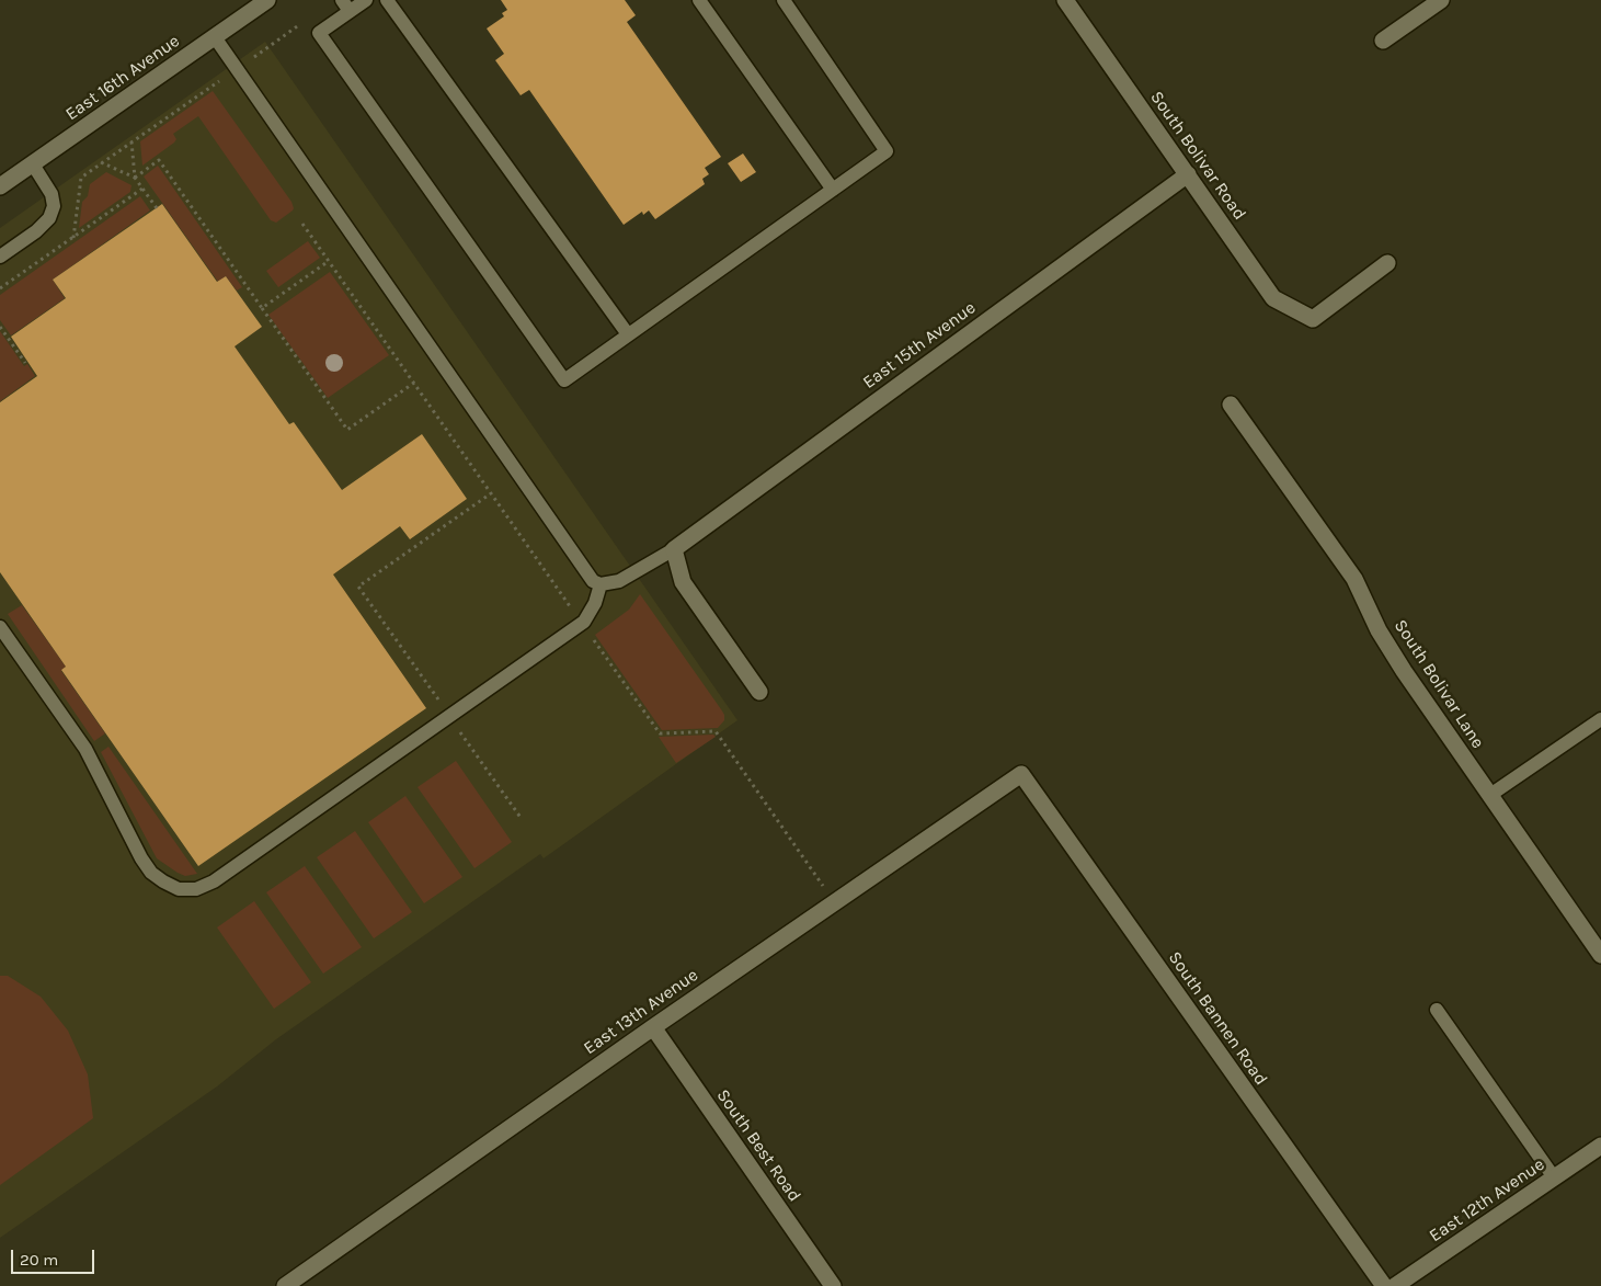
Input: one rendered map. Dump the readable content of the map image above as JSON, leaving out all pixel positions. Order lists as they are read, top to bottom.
{
  "streets": {
    "street": [
      "East 16th Avenue",
      "South Bolivar Road",
      "East 15th Avenue",
      "South Bolivar Lane",
      "East 13th Avenue",
      "South Bannen Road",
      "South Best Road",
      "East 12th Avenue"
    ]
  },
  "crossings": [
    ["South Bolivar Road", "East 15th Avenue"],
    ["East 13th Avenue", "South Bannen Road"],
    ["East 13th Avenue", "South Best Road"]
  ],
  "scale_bar": "20 m"
}
